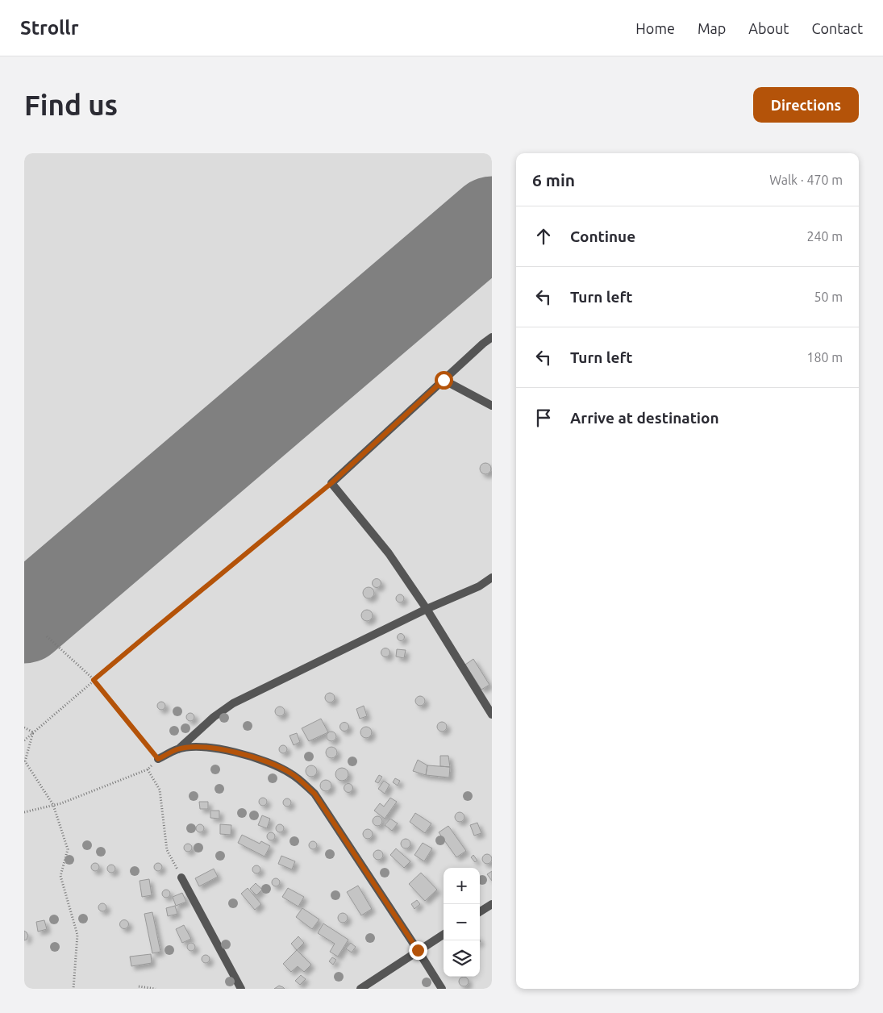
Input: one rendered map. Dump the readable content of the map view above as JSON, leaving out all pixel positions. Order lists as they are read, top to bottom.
{
  "page": {
    "header": "Strollr",
    "nav": [
      "Home",
      "Map",
      "About",
      "Contact"
    ],
    "buttons": "Directions",
    "title": "Find us",
    "heading": ["6 min", "Walk · 470 m"],
    "list": [
      ["Continue", "240 m"],
      ["Turn left", "50 m"],
      ["Turn left", "180 m"],
      "Arrive at destination"
    ],
    "map_buttons": ["+", "−"]
  }
}
